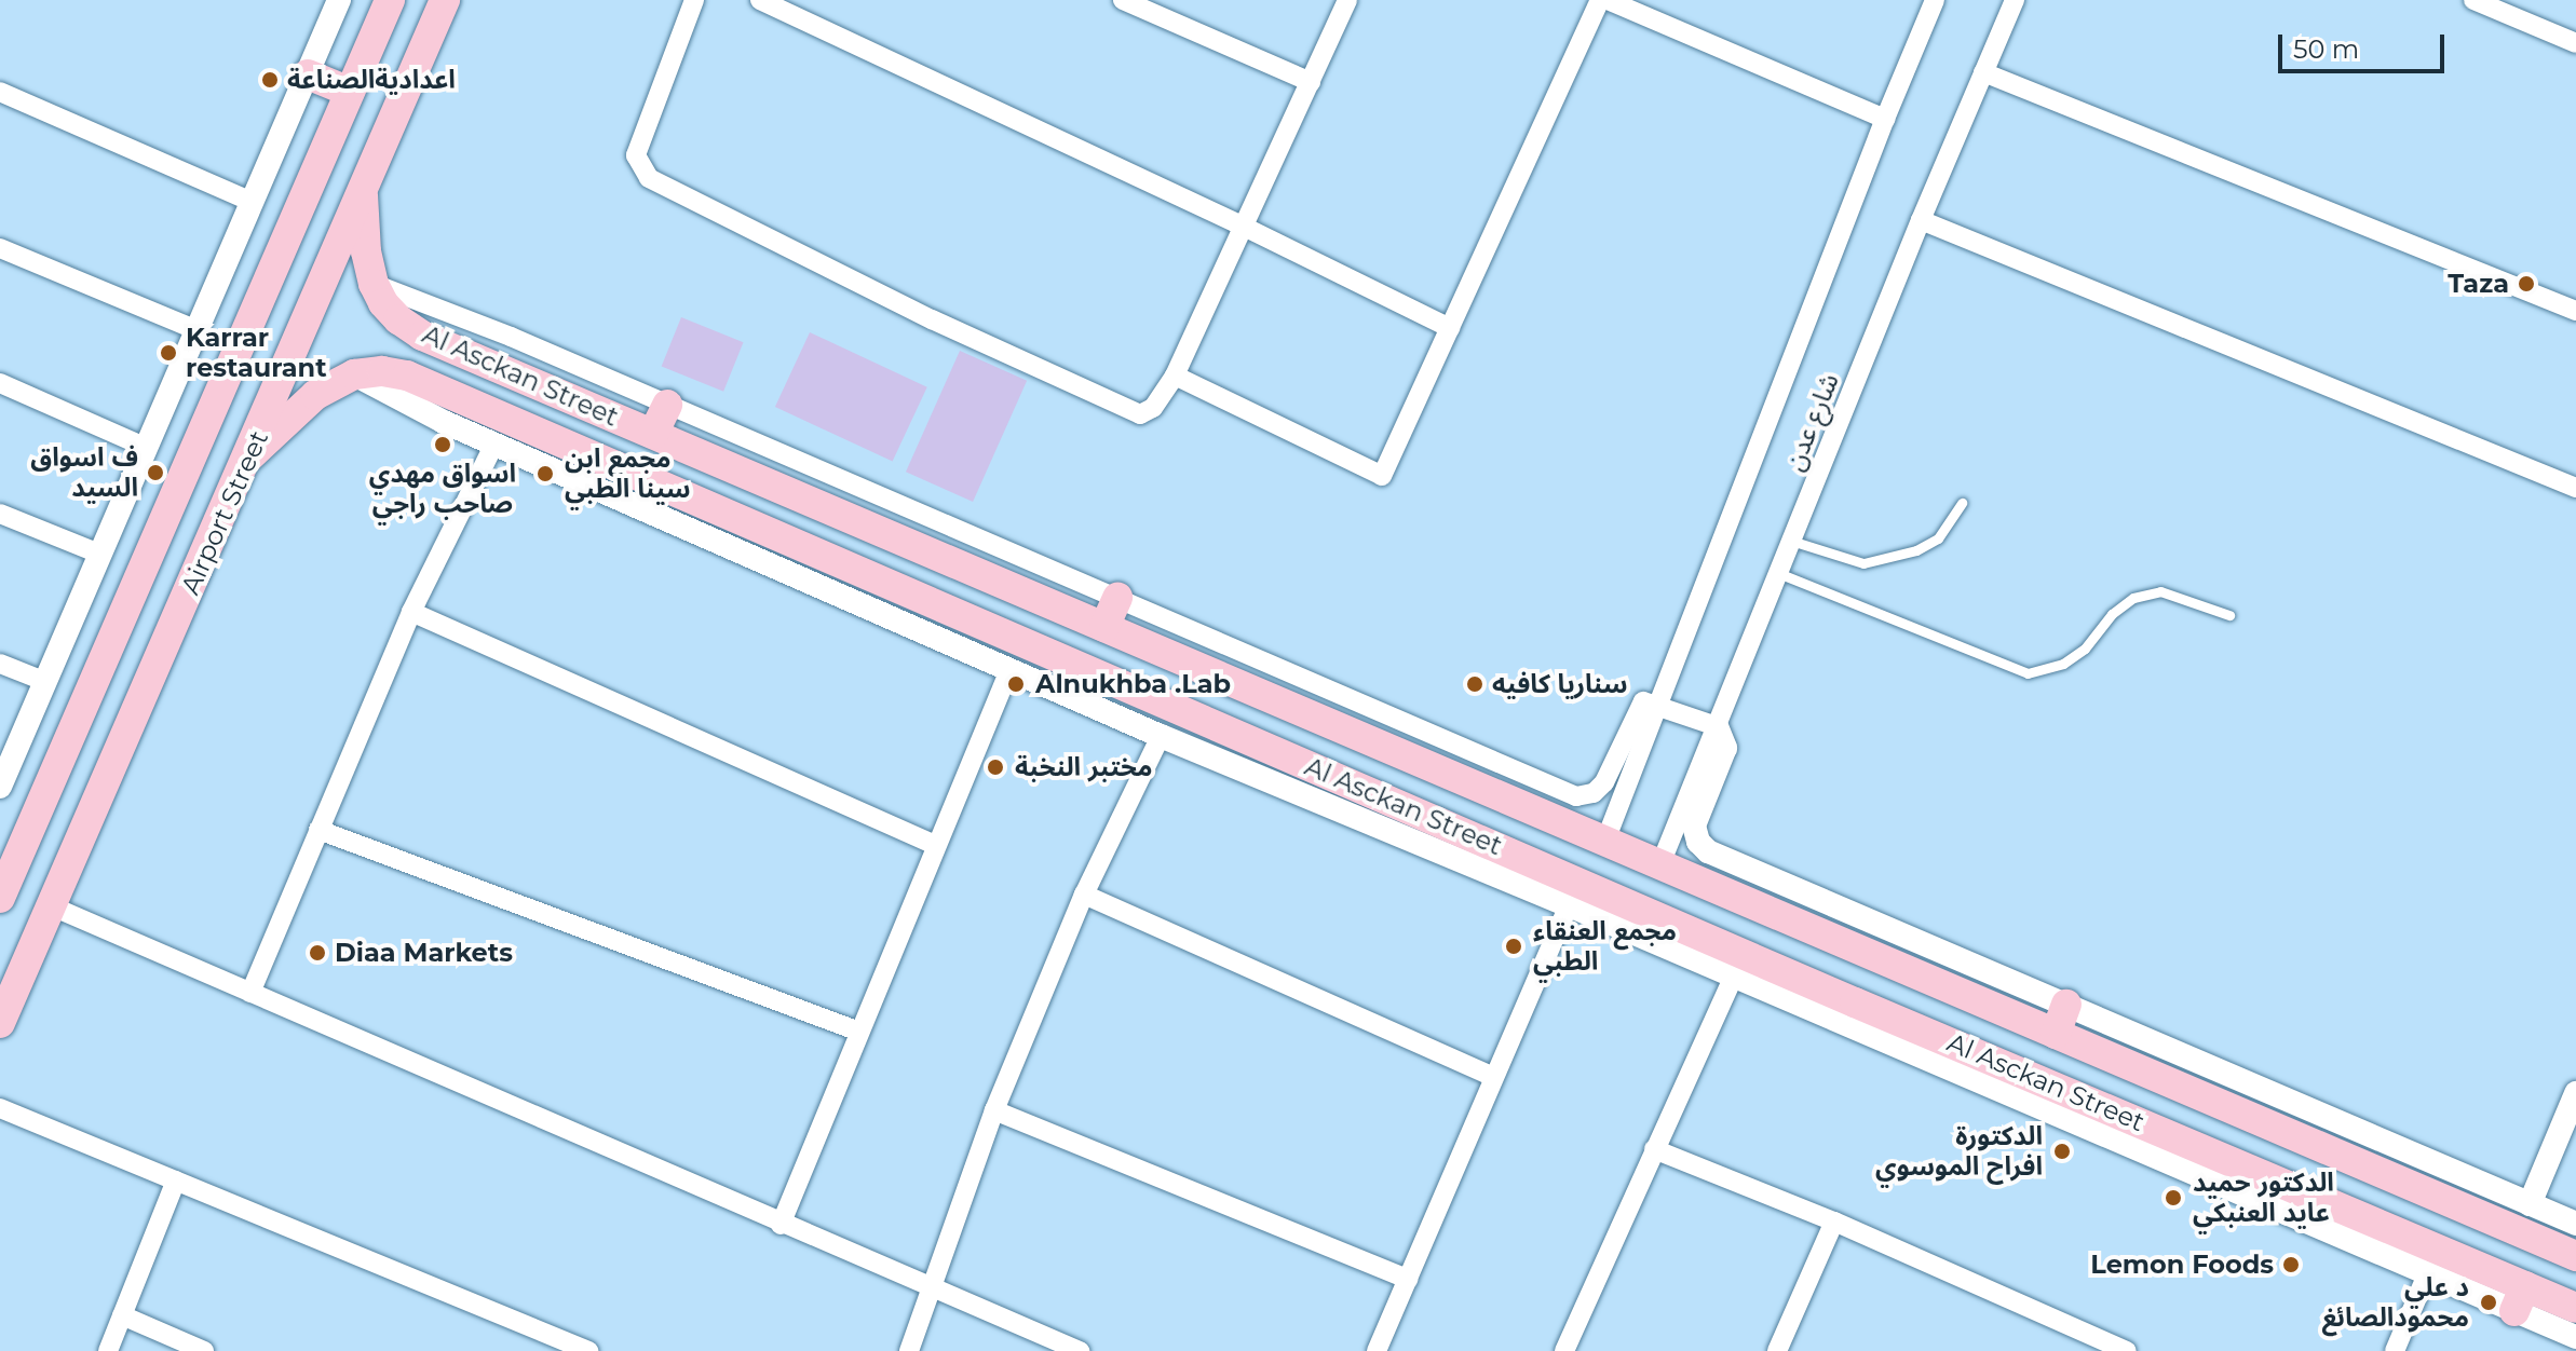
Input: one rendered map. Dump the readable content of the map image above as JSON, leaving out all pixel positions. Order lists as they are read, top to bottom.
{
  "streets": {
    "main road": ["Al Asckan Street", "Airport Street"],
    "street": ["شارع عدن"]
  },
  "crossings": [
    ["Al Asckan Street", "شارع عدن"],
    ["Al Asckan Street", "Airport Street"]
  ],
  "places": [
    "اعداديةالصناعة",
    "Taza",
    "Karrar restaurant",
    "اسواق مهدي صاحب راجي",
    "ف اسواق السيد",
    "مجمع ابن سينا الطبي",
    "Alnukhba .Lab",
    "سناريا كافيه",
    "مختبر النخبة",
    "مجمع العنقاء الطبي",
    "Diaa Markets",
    "الدكتورة افراح الموسوي",
    "الدكتور حميد عايد العنبكي",
    "Lemon Foods",
    "د علي محمودالصائغ"
  ],
  "scale_bar": "50 m"
}
